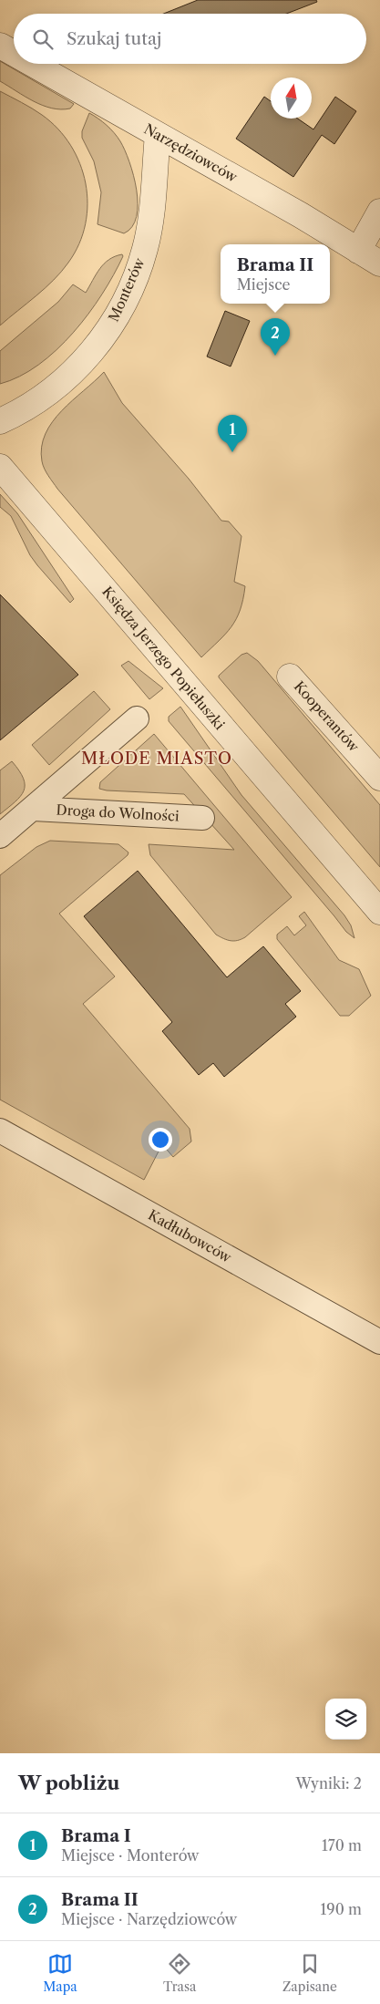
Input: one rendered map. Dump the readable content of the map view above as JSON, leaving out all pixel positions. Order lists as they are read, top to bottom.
{
  "streets": {
    "street": [
      "Narzędziowców",
      "Monterów",
      "Księdza Jerzego Popiełuszki",
      "Kooperantów",
      "Droga do Wolności",
      "Kadłubowców"
    ]
  },
  "crossings": [
    ["Narzędziowców", "Monterów"]
  ],
  "districts": ["MŁODE MIASTO"],
  "north": "top",
  "page": {
    "search": "Szukaj tutaj",
    "popup": ["Brama II", "Miejsce"],
    "pins": ["2", "1"],
    "heading": ["W pobliżu", "Wyniki: 2"],
    "list": [
      {
        "mark": "1",
        "name": "Brama I",
        "note": "Miejsce · Monterów",
        "value": "170 m"
      },
      {
        "mark": "2",
        "name": "Brama II",
        "note": "Miejsce · Narzędziowców",
        "value": "190 m"
      }
    ],
    "nav": ["Mapa", "Trasa", "Zapisane"]
  }
}
